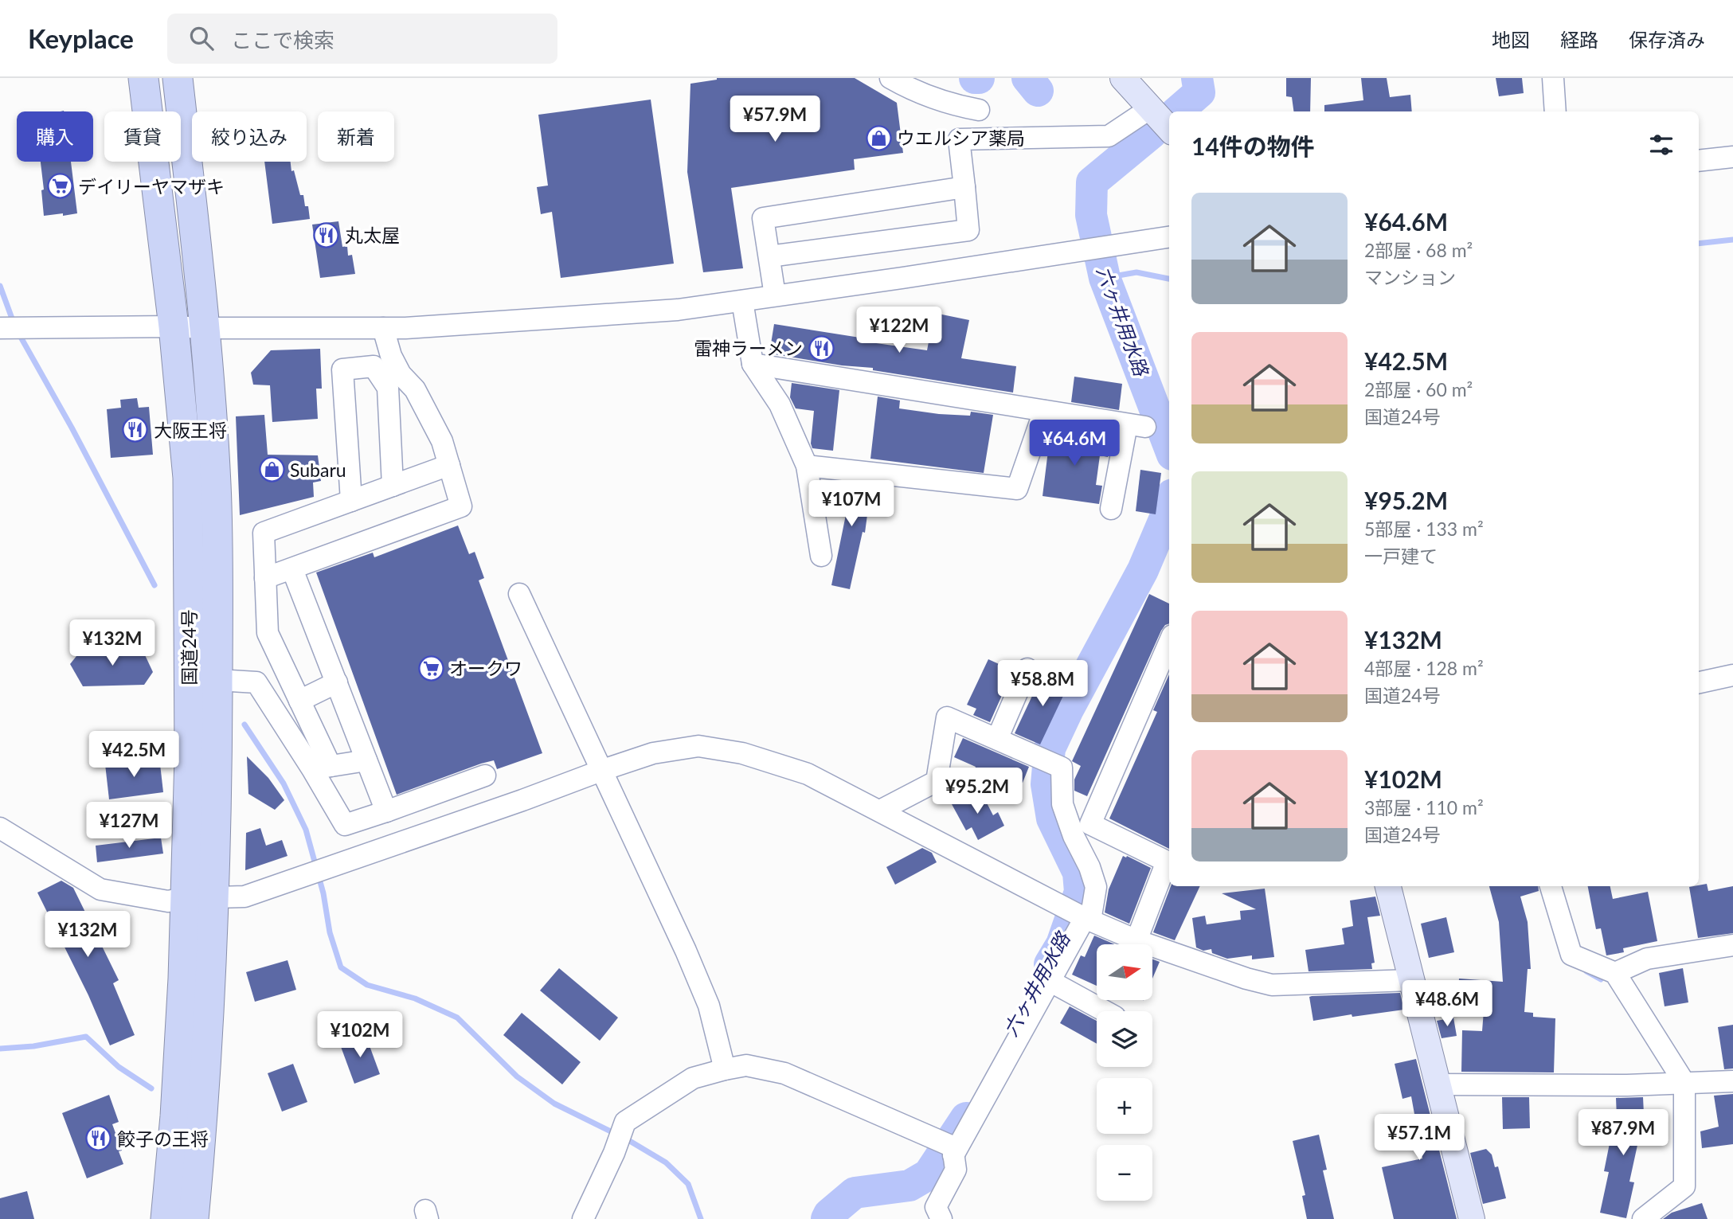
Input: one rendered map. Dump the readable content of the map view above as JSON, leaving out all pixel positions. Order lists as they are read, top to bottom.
{
  "streets": {
    "highway": ["国道24号"]
  },
  "water": ["六ヶ井用水路"],
  "places": {
    "shop": ["ウエルシア薬局", "Subaru"],
    "supermarket": ["デイリーヤマザキ", "オークワ"],
    "restaurant": [
      "丸太屋",
      "雷神ラーメン",
      "大阪王将",
      "餃子の王将"
    ]
  },
  "north": "right",
  "page": {
    "header": "Keyplace",
    "search": "ここで検索",
    "nav": ["地図", "経路", "保存済み"],
    "price": [
      "¥57.9M",
      "¥122M",
      "¥64.6M",
      "¥107M",
      "¥132M",
      "¥58.8M",
      "¥42.5M",
      "¥95.2M",
      "¥127M",
      "¥132M",
      "¥48.6M",
      "¥102M",
      "¥87.9M",
      "¥57.1M"
    ],
    "chip": [
      "購入",
      "賃貸",
      "絞り込み",
      "新着"
    ],
    "heading": "14件の物件",
    "list": [
      {
        "name": "¥64.6M",
        "note": "2部屋 · 68 m² · マンション"
      },
      {
        "name": "¥42.5M",
        "note": "2部屋 · 60 m² · 国道24号"
      },
      {
        "name": "¥95.2M",
        "note": "5部屋 · 133 m² · 一戸建て"
      },
      {
        "name": "¥132M",
        "note": "4部屋 · 128 m² · 国道24号"
      },
      {
        "name": "¥102M",
        "note": "3部屋 · 110 m² · 国道24号"
      }
    ],
    "map_buttons": ["+", "−"]
  }
}
